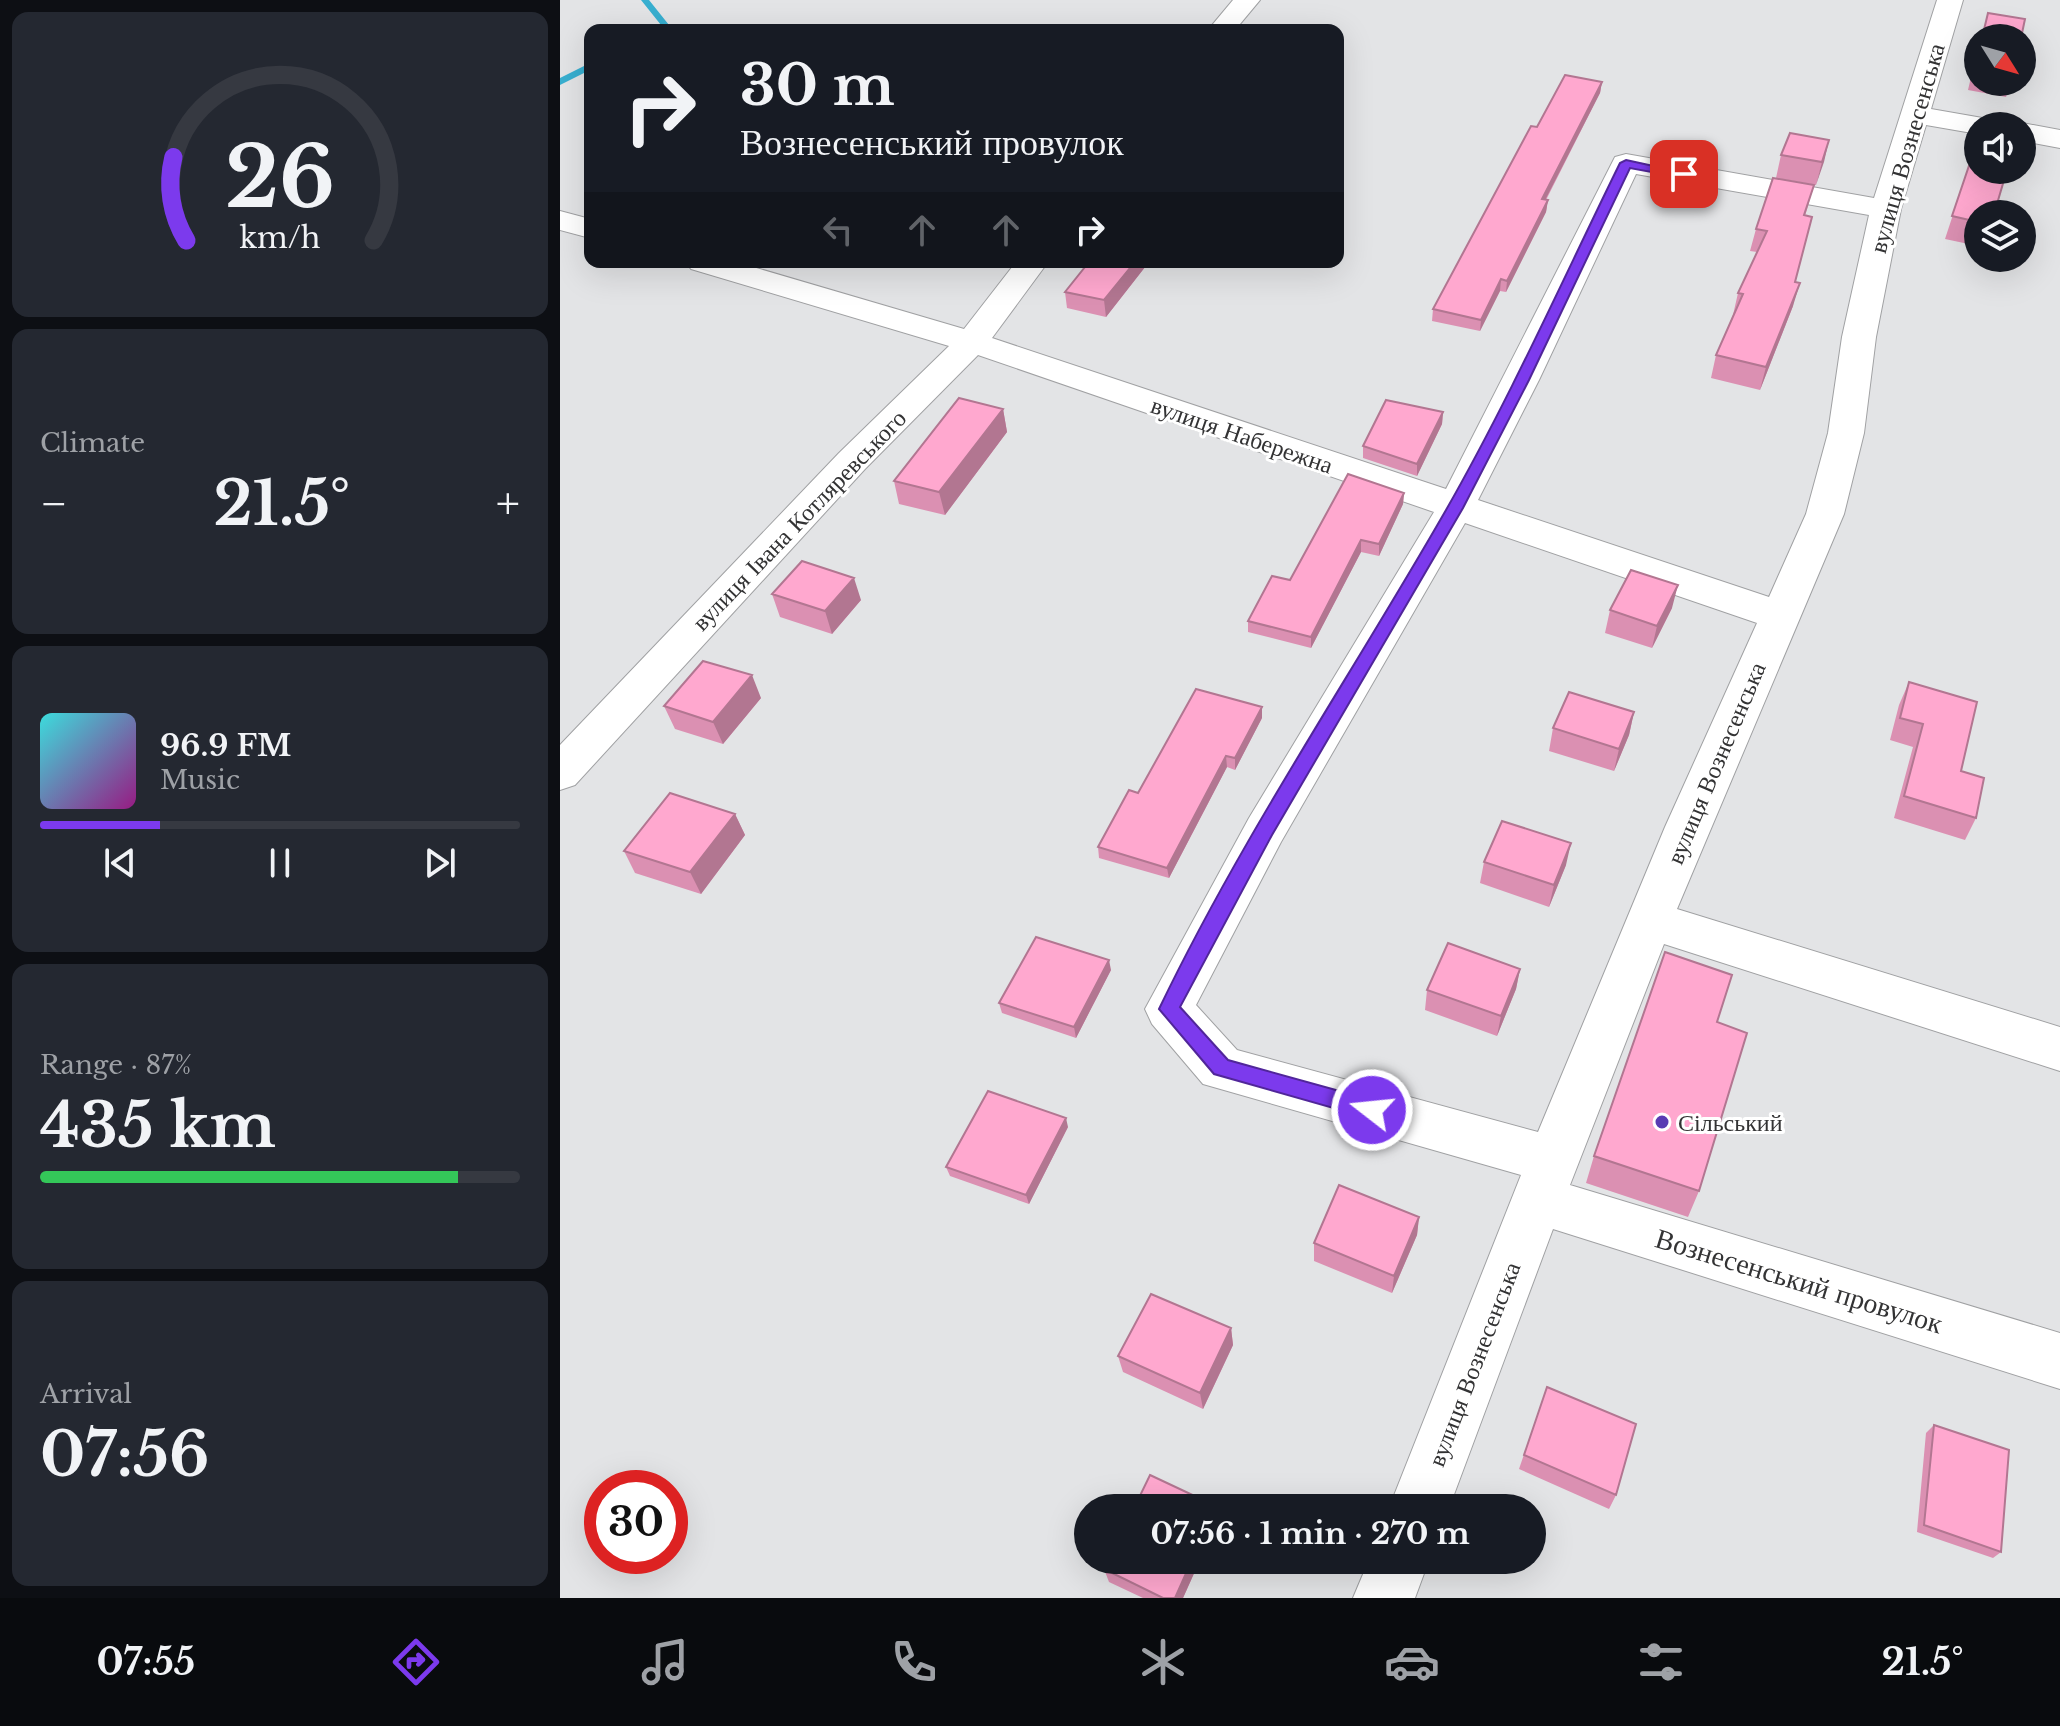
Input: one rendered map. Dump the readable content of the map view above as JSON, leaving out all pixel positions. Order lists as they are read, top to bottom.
{
  "streets": {
    "street": [
      "вулиця Вознесенська",
      "вулиця Набережна",
      "вулиця Івана Котляревського",
      "Вознесенський провулок"
    ]
  },
  "crossings": [
    ["вулиця Вознесенська", "вулиця Набережна"],
    ["вулиця Вознесенська", "Вознесенський провулок"],
    ["вулиця Набережна", "вулиця Івана Котляревського"],
    ["вулиця Набережна", "Вознесенський провулок"]
  ],
  "places": ["Сільський"],
  "north": "bottom right",
  "page": {
    "turn": ["30 m", "Вознесенський провулок"],
    "tile": [
      "Climate",
      ["Range · 87%", "435 km"],
      ["Arrival", "07:56"]
    ],
    "heat": ["−", "21.5°", "+"],
    "song": ["96.9 FM", "Music"],
    "limit": "30",
    "trip": "07:56 · 1 min · 270 m",
    "tabs": ["07:55", "21.5°"],
    "gauge": ["26", "km/h"]
  }
}
